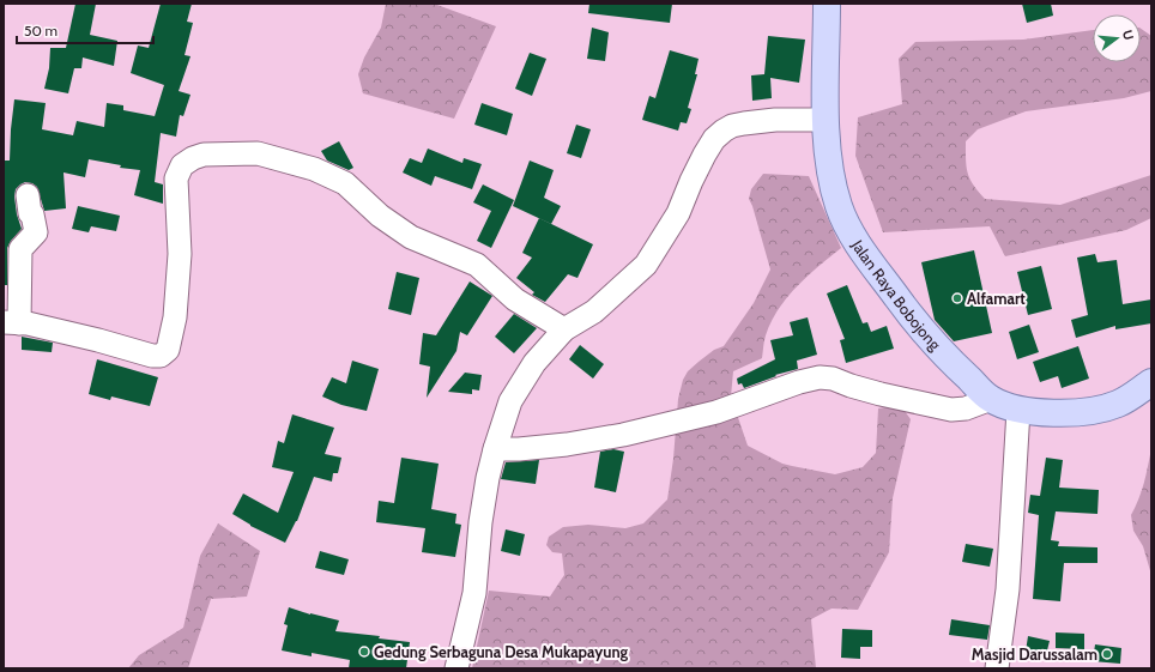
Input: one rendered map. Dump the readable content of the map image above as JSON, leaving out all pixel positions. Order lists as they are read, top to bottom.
{
  "streets": {
    "main road": ["Jalan Raya Bobojong"]
  },
  "places": ["Alfamart", "Gedung Serbaguna Desa Mukapayung", "Masjid Darussalam"],
  "scale_bar": "50 m",
  "north": "right"
}
